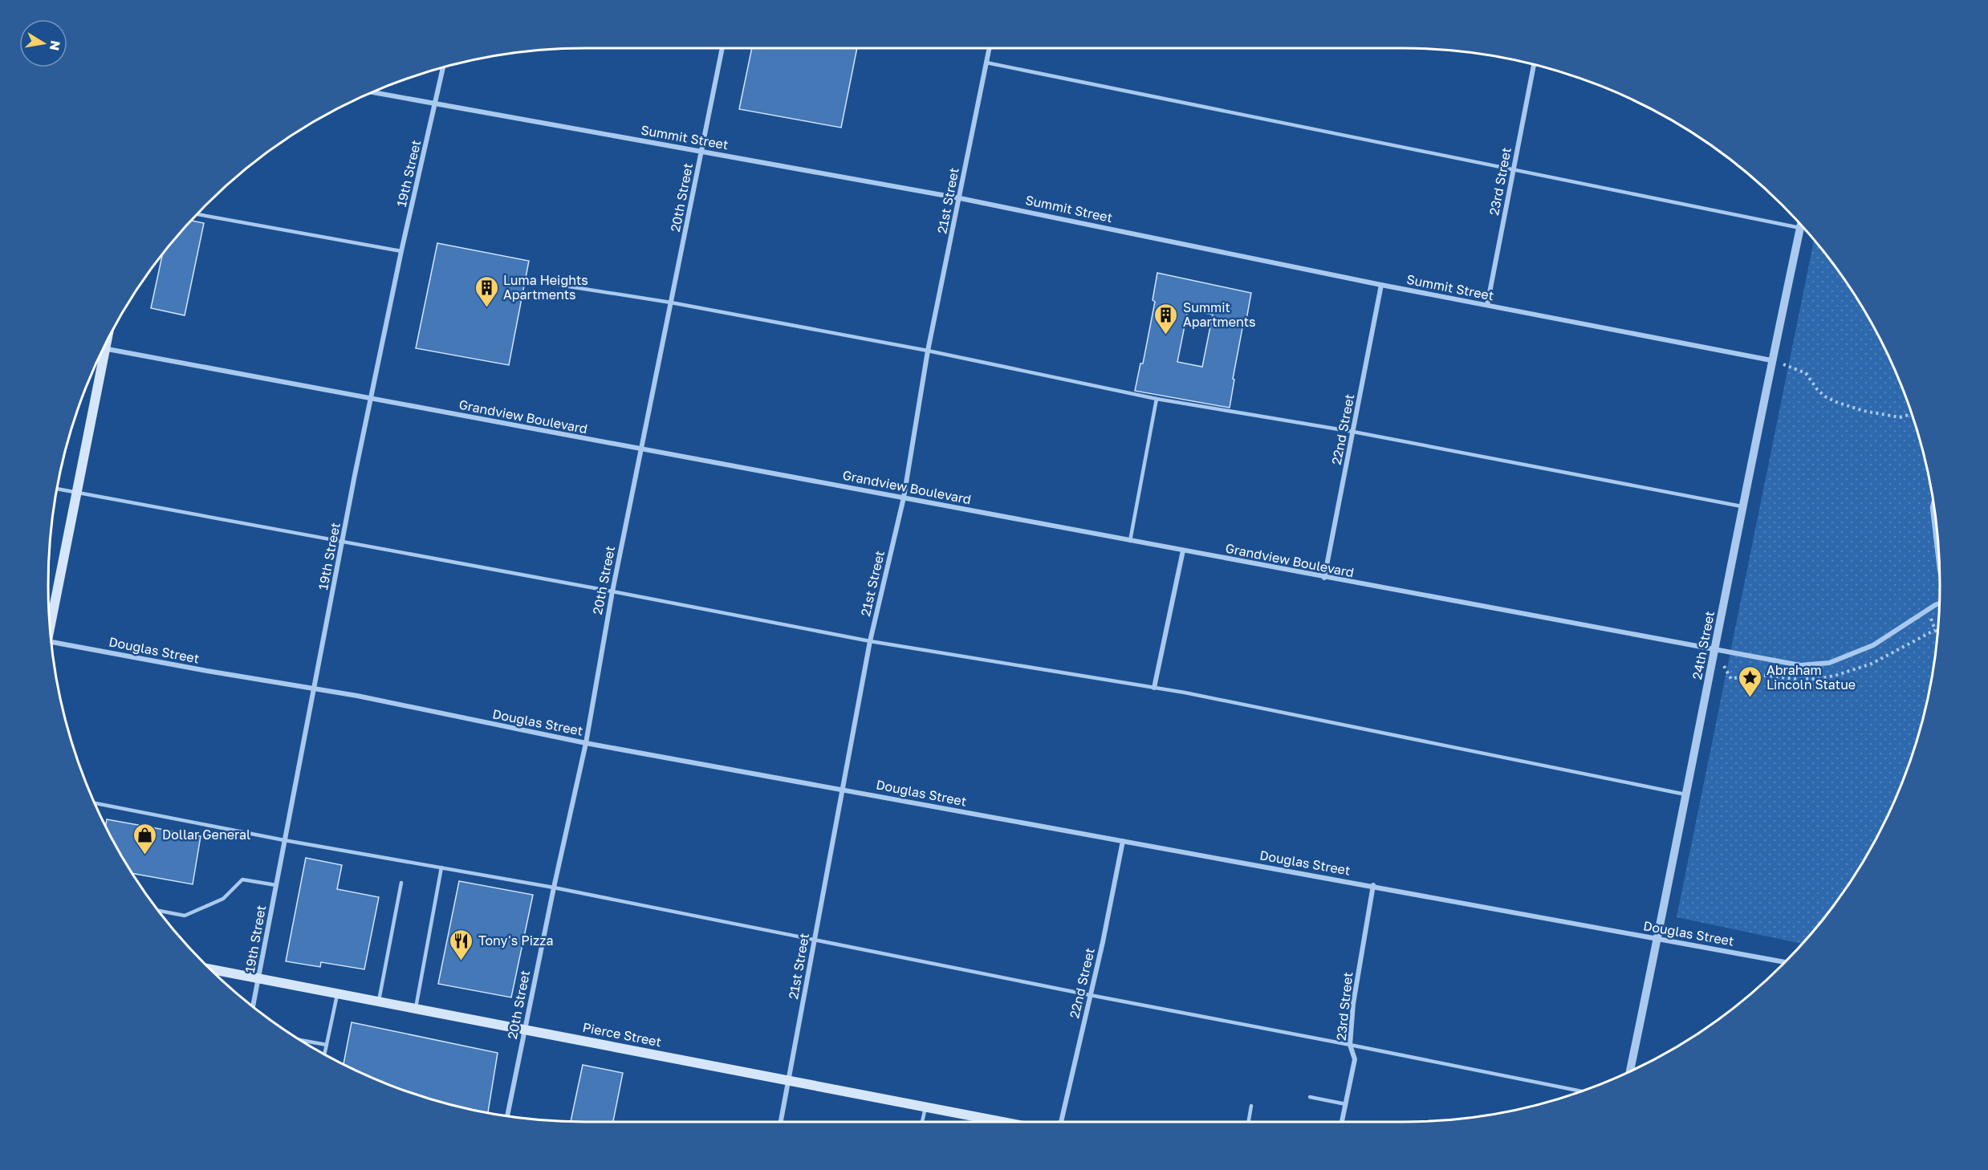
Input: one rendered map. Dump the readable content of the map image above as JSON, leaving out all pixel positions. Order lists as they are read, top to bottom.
{
  "streets": {
    "main road": ["Pierce Street"],
    "street": [
      "Summit Street",
      "19th Street",
      "23rd Street",
      "20th Street",
      "21st Street",
      "Grandview Boulevard",
      "22nd Street",
      "24th Street",
      "Douglas Street"
    ]
  },
  "crossings": [
    ["Summit Street", "19th Street"],
    ["Summit Street", "23rd Street"],
    ["Summit Street", "20th Street"],
    ["Summit Street", "21st Street"],
    ["Summit Street", "22nd Street"],
    ["Summit Street", "24th Street"],
    ["19th Street", "Grandview Boulevard"],
    ["19th Street", "Douglas Street"],
    ["19th Street", "Pierce Street"],
    ["23rd Street", "Douglas Street"],
    ["20th Street", "Grandview Boulevard"],
    ["20th Street", "Douglas Street"],
    ["20th Street", "Pierce Street"],
    ["21st Street", "Grandview Boulevard"],
    ["21st Street", "Douglas Street"],
    ["21st Street", "Pierce Street"],
    ["Grandview Boulevard", "22nd Street"],
    ["Grandview Boulevard", "24th Street"],
    ["22nd Street", "Douglas Street"],
    ["24th Street", "Douglas Street"]
  ],
  "places": {
    "building": ["Luma Heights Apartments", "Summit Apartments"],
    "place": ["Abraham Lincoln Statue"],
    "shop": ["Dollar General"],
    "restaurant": ["Tony's Pizza"]
  },
  "north": "right"
}
